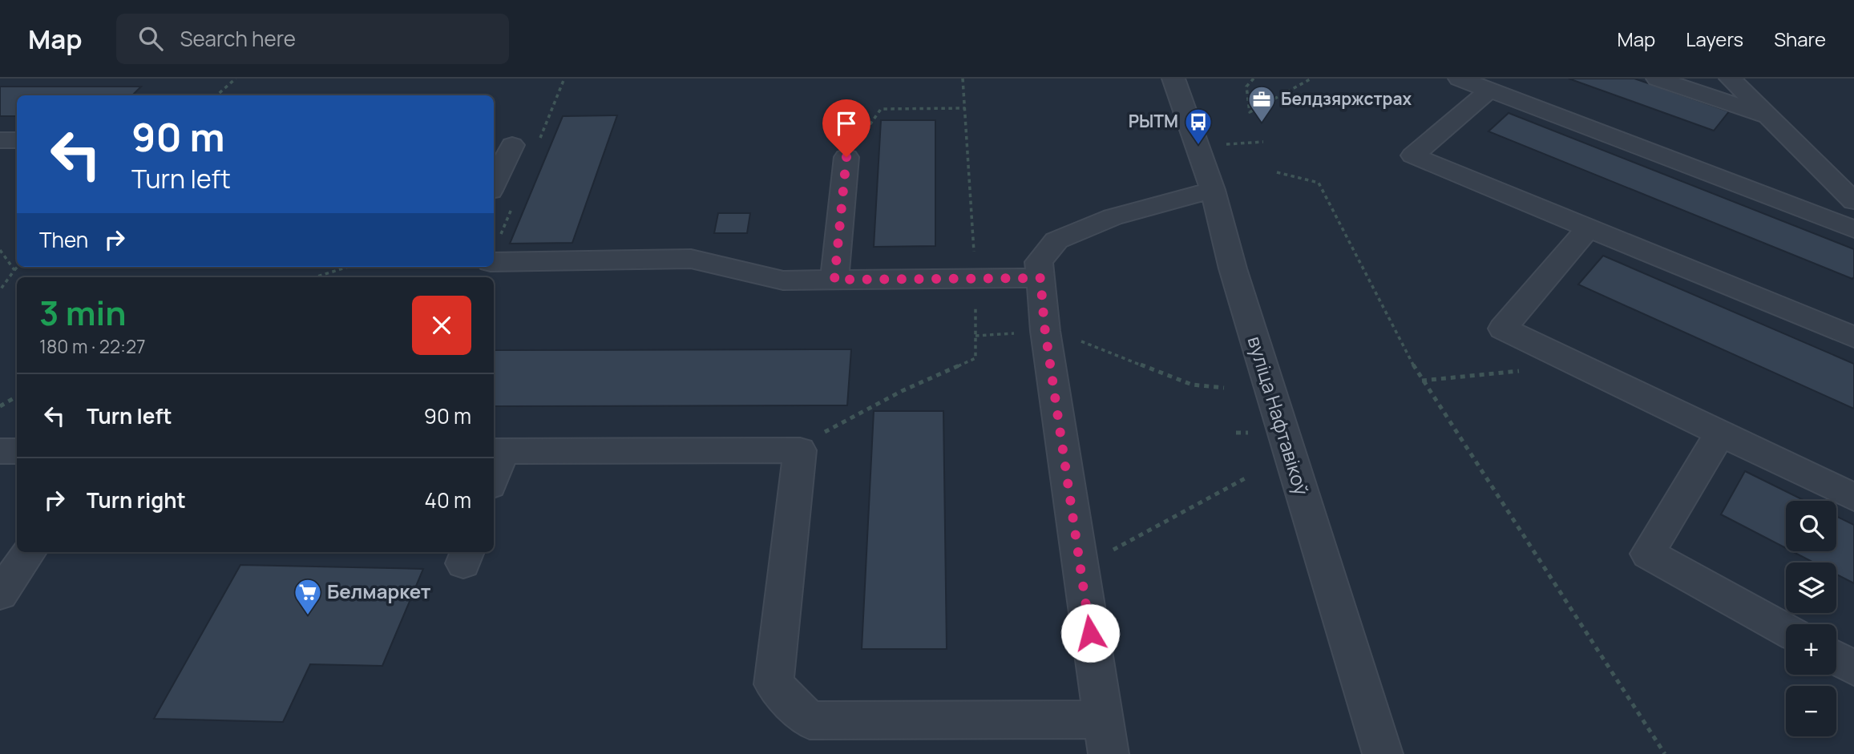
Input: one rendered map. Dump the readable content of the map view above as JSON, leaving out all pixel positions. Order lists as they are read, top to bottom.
{
  "streets": {
    "street": ["вуліца Нафтавікоў"]
  },
  "places": {
    "office": ["Белдзяржстрах"],
    "bus stop": ["РЫТМ"],
    "supermarket": ["Белмаркет"]
  },
  "page": {
    "header": "Map",
    "search": "Search here",
    "nav": ["Map", "Layers", "Share"],
    "turn": ["90 m", "Turn left"],
    "then": "Then",
    "heading": ["3 min", "180 m · 22:27"],
    "list": [
      {
        "name": "Turn left",
        "value": "90 m"
      },
      {
        "name": "Turn right",
        "value": "40 m"
      }
    ],
    "map_buttons": ["+", "−"]
  }
}
